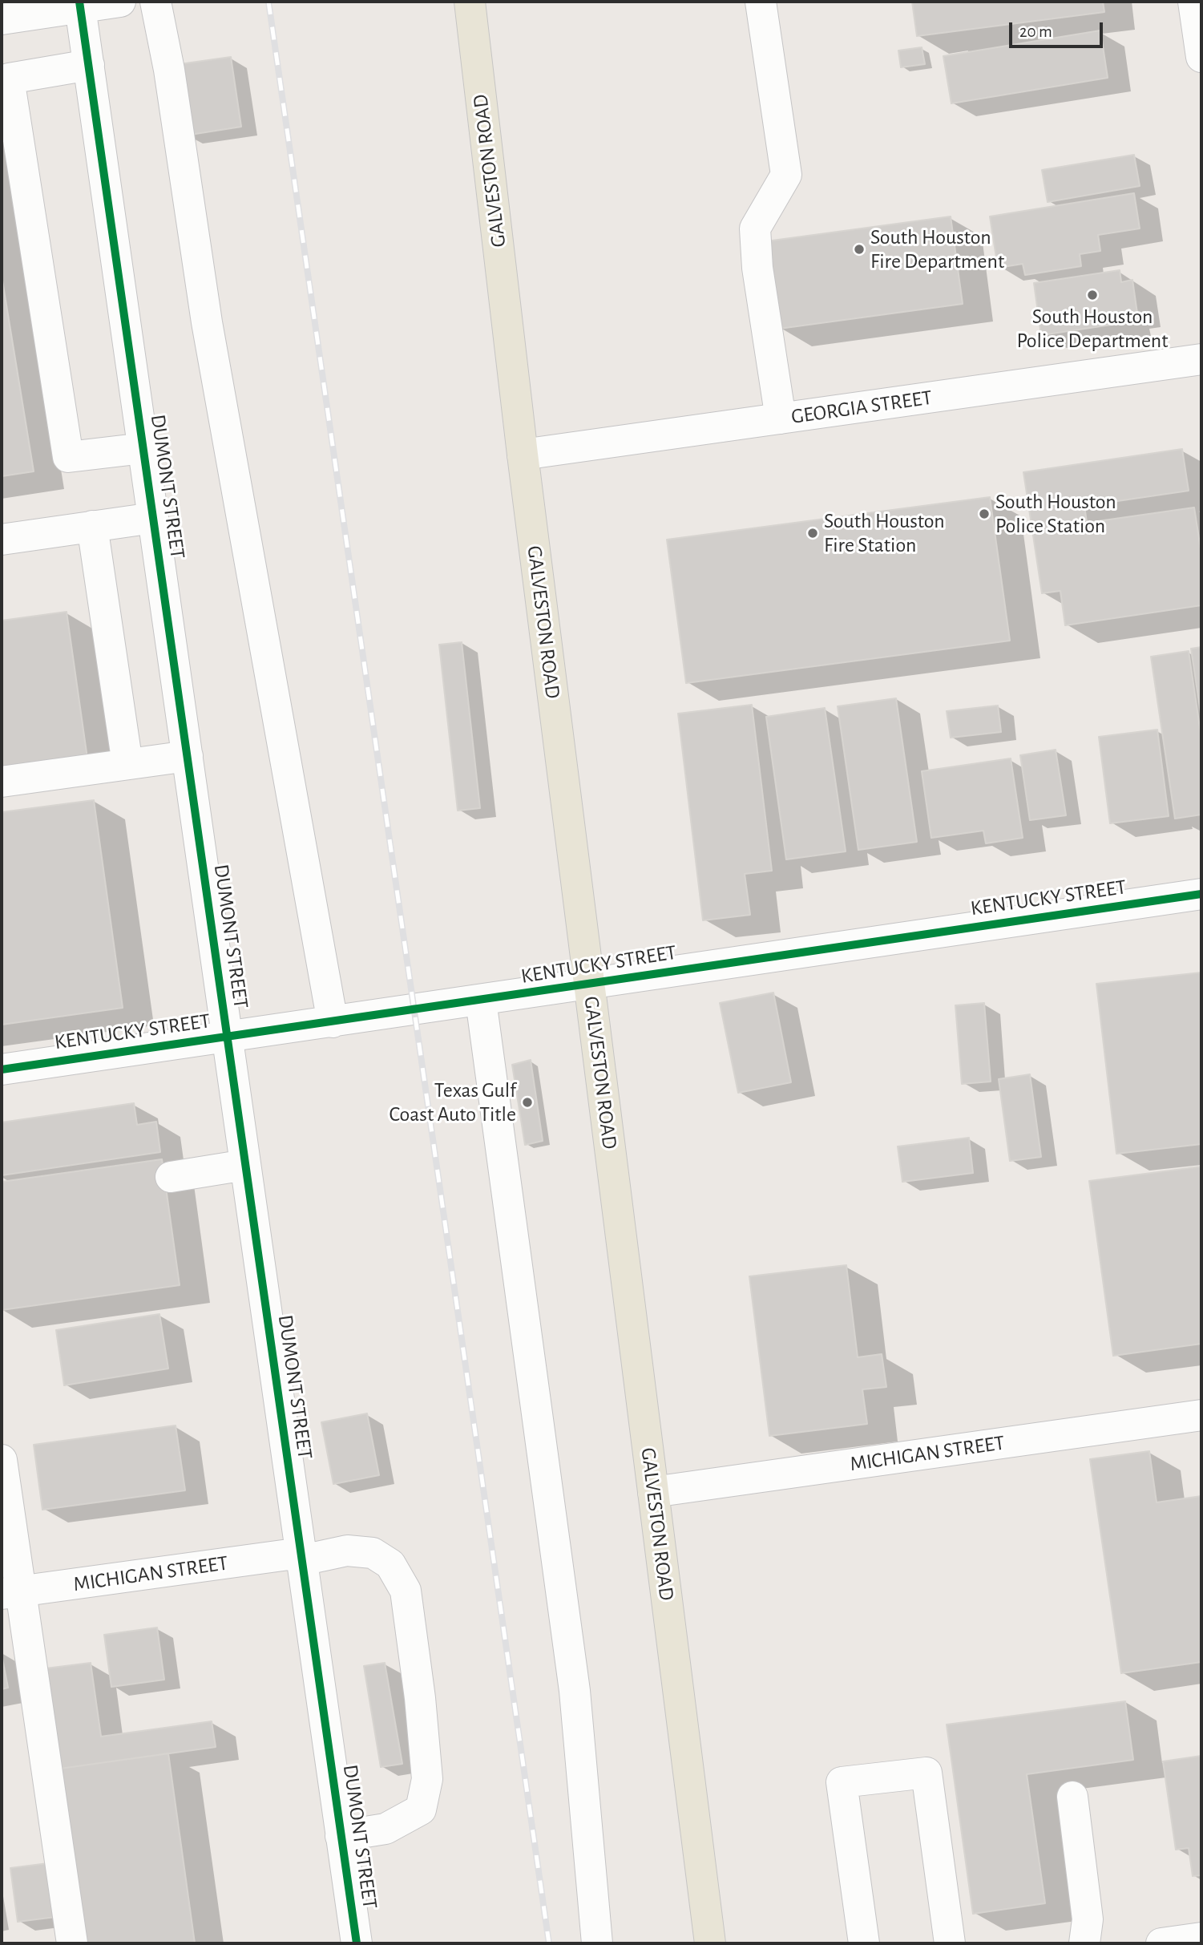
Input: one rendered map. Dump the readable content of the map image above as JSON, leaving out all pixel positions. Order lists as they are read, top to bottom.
{
  "streets": {
    "main road": ["GALVESTON ROAD"],
    "street": [
      "GEORGIA STREET",
      "DUMONT STREET",
      "KENTUCKY STREET",
      "MICHIGAN STREET"
    ]
  },
  "crossings": [
    ["GALVESTON ROAD", "GEORGIA STREET"],
    ["GALVESTON ROAD", "KENTUCKY STREET"],
    ["GALVESTON ROAD", "MICHIGAN STREET"],
    ["DUMONT STREET", "KENTUCKY STREET"],
    ["DUMONT STREET", "MICHIGAN STREET"]
  ],
  "places": [
    "South Houston Fire Department",
    "South Houston Police Department",
    "South Houston Police Station",
    "South Houston Fire Station",
    "Texas Gulf Coast Auto Title"
  ],
  "scale_bar": "20 m"
}
